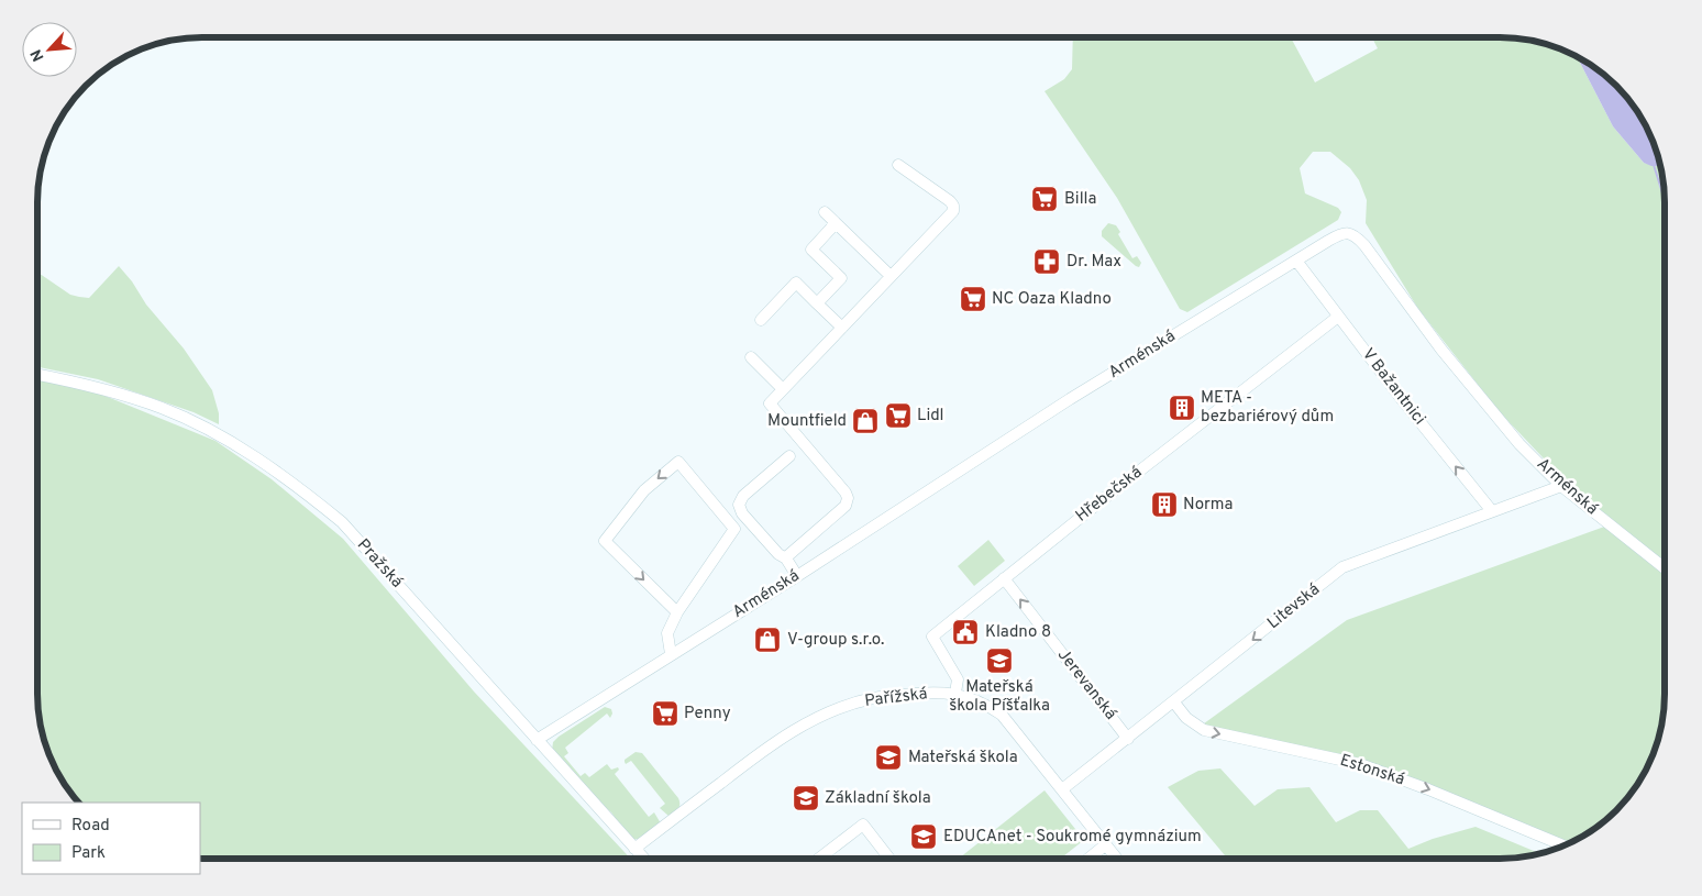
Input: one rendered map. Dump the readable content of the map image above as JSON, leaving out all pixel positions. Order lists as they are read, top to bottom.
{
  "streets": {
    "street": [
      "Arménská",
      "V Bažantnici",
      "Hřebečská",
      "Pražská",
      "Litevská",
      "Jerevanská",
      "Pařížská",
      "Estonská"
    ]
  },
  "crossings": [
    ["Arménská", "V Bažantnici"],
    ["Arménská", "Pražská"],
    ["Arménská", "Litevská"],
    ["V Bažantnici", "Hřebečská"],
    ["V Bažantnici", "Litevská"],
    ["Hřebečská", "Jerevanská"],
    ["Hřebečská", "Pařížská"],
    ["Pražská", "Pařížská"],
    ["Litevská", "Jerevanská"],
    ["Litevská", "Pařížská"],
    ["Litevská", "Estonská"]
  ],
  "one_way": [
    "V Bažantnici",
    "Litevská",
    "Jerevanská",
    "Estonská"
  ],
  "places": {
    "supermarket": [
      "Billa",
      "NC Oaza Kladno",
      "Lidl",
      "Penny"
    ],
    "pharmacy": ["Dr. Max"],
    "building": ["META - bezbariérový dům", "Norma"],
    "shop": ["Mountfield", "V-group s.r.o."],
    "public building": ["Kladno 8"],
    "school or university": [
      "Mateřská škola Píšťalka",
      "Mateřská škola",
      "Základní škola",
      "EDUCAnet - Soukromé gymnázium"
    ]
  },
  "legend": ["Road", "Park"],
  "north": "bottom left"
}
